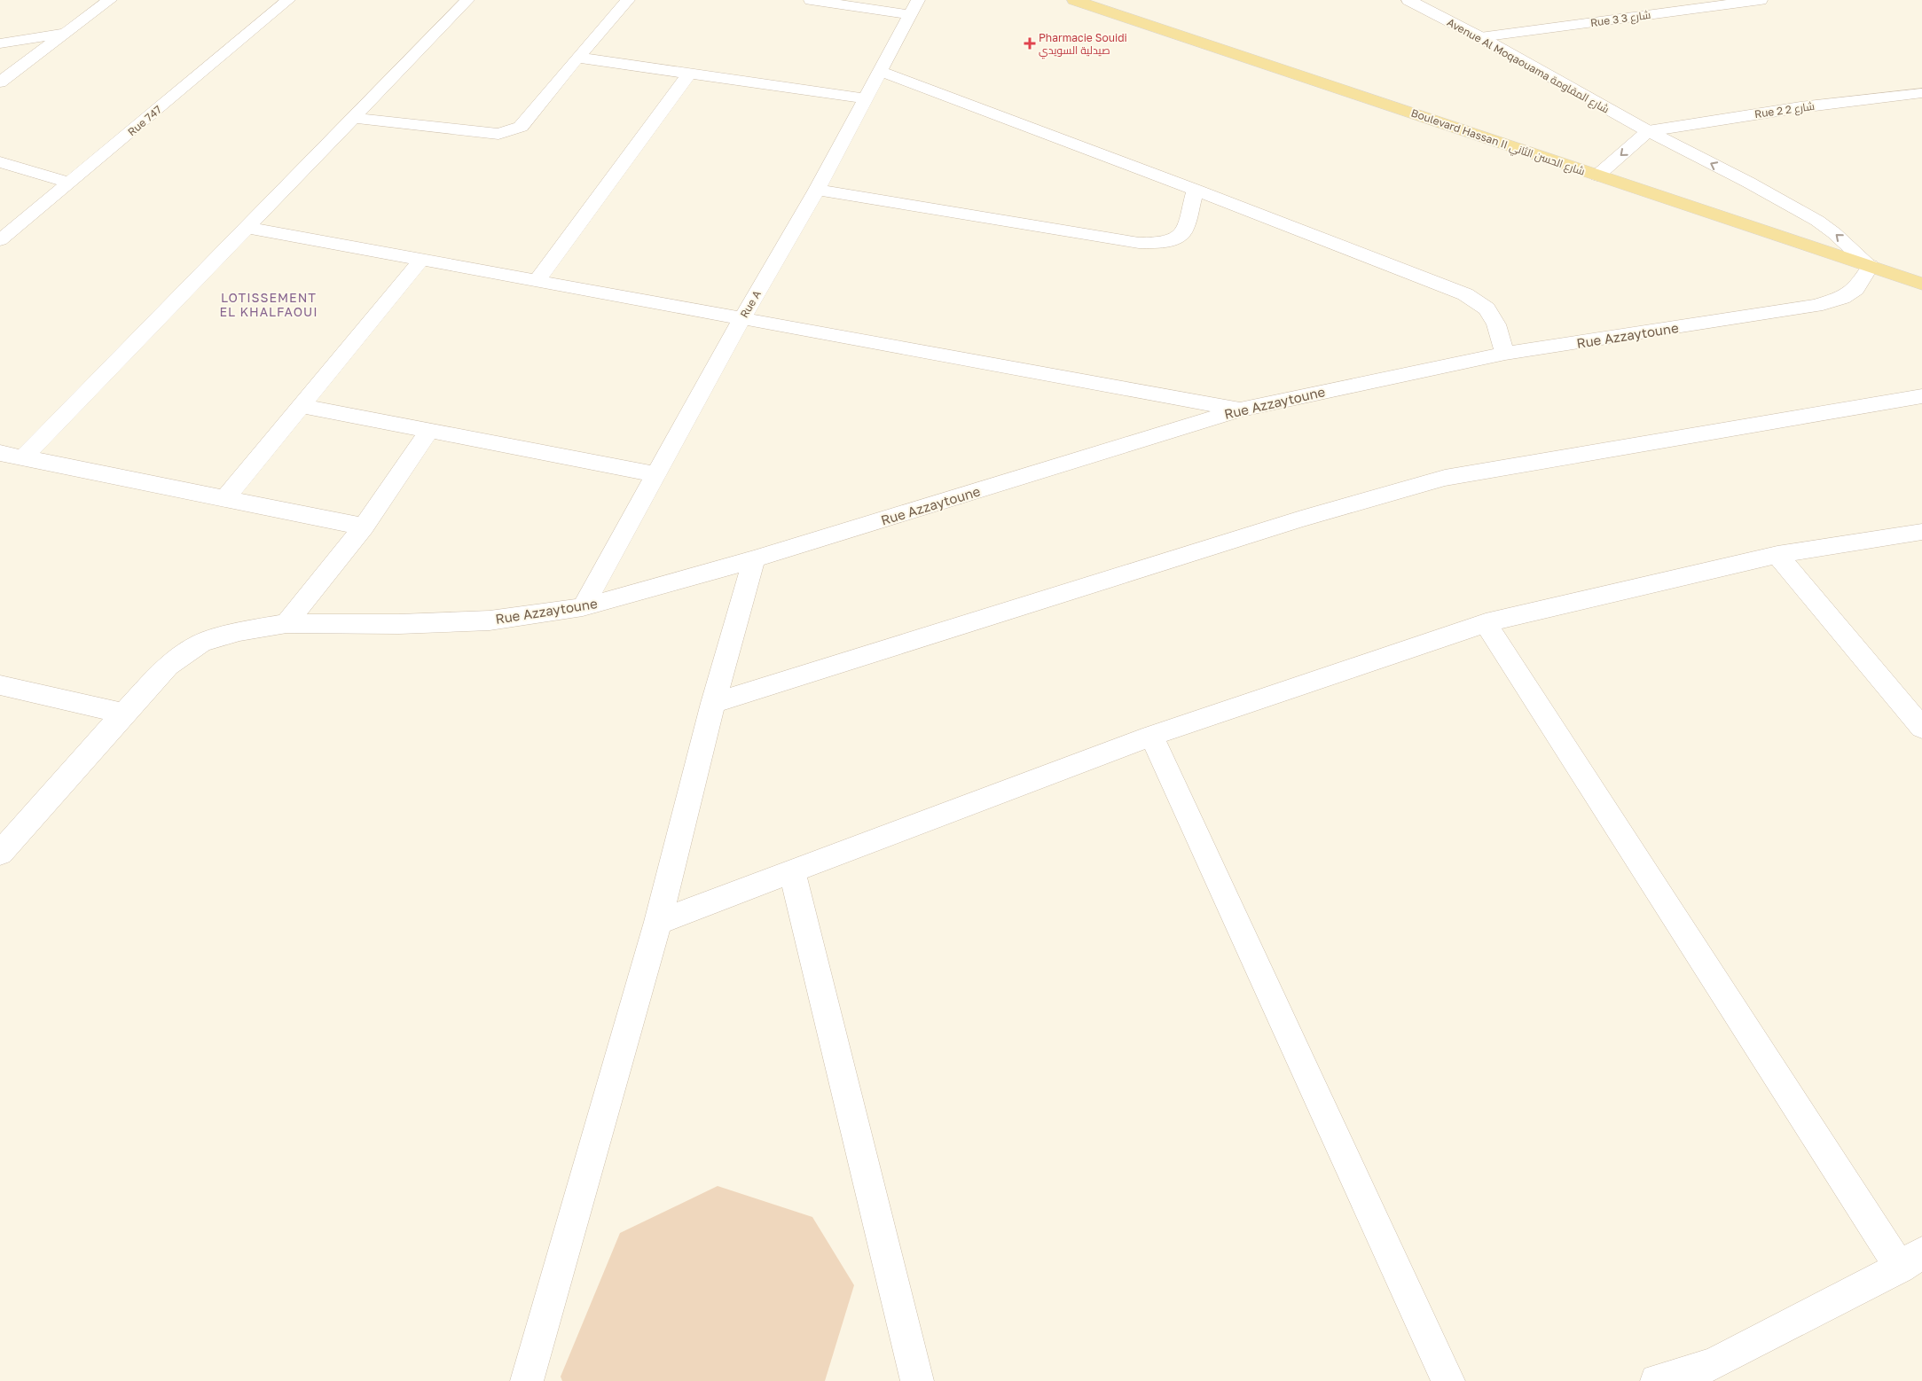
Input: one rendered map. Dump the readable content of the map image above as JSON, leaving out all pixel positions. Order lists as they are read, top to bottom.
{
  "streets": {
    "main road": ["Boulevard Hassan II شارع الحسن الثاني"],
    "street": [
      "Rue 3 شارع 3",
      "Avenue Al Moqaouama شارع المقاومة",
      "Rue 2 شارع 2",
      "Rue 747",
      "Rue A",
      "Rue Azzaytoune"
    ]
  },
  "crossings": [
    ["Rue 3 شارع 3", "Avenue Al Moqaouama شارع المقاومة"],
    ["Avenue Al Moqaouama شارع المقاومة", "Rue 2 شارع 2"],
    ["Avenue Al Moqaouama شارع المقاومة", "Boulevard Hassan II شارع الحسن الثاني"],
    ["Avenue Al Moqaouama شارع المقاومة", "Rue Azzaytoune"],
    ["Boulevard Hassan II شارع الحسن الثاني", "Rue Azzaytoune"],
    ["Rue A", "Rue Azzaytoune"]
  ],
  "one_way": ["Avenue Al Moqaouama شارع المقاومة"],
  "districts": ["LOTISSEMENT EL KHALFAOUI"],
  "places": {
    "health": ["Pharmacie Souidi صيدلية السويدي"]
  }
}
